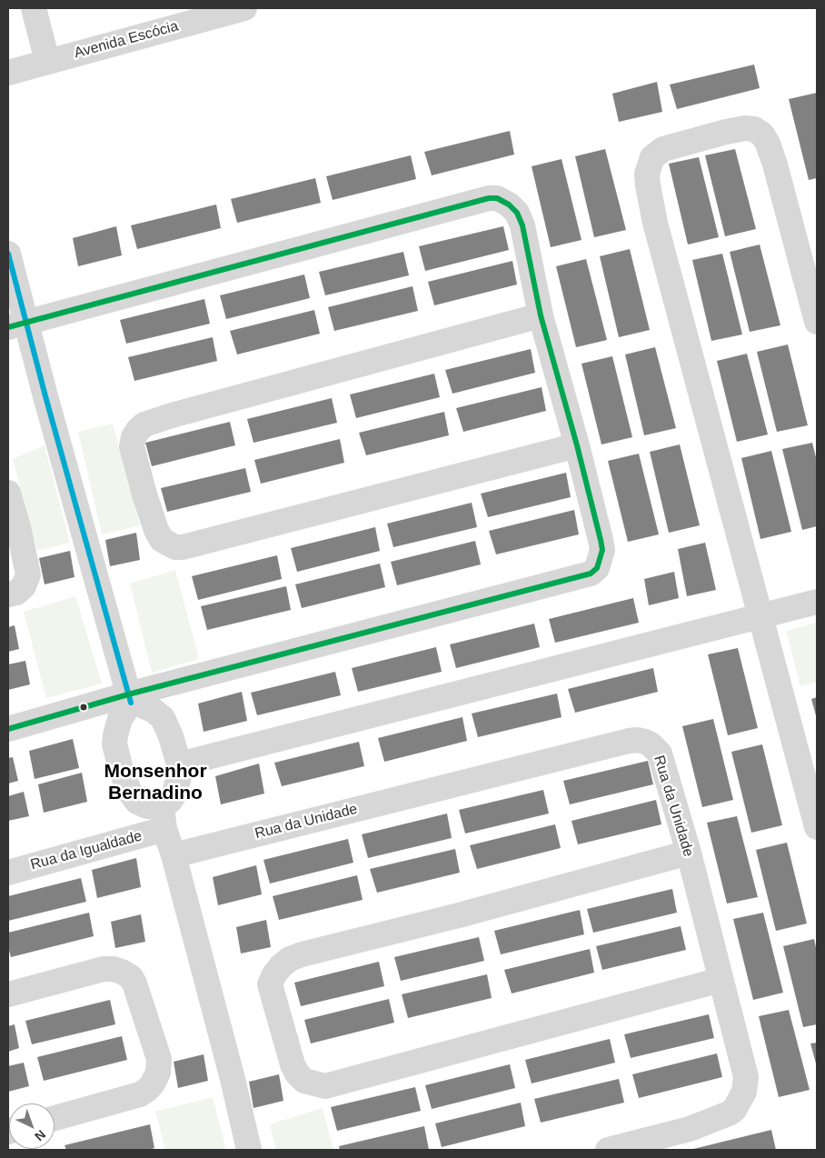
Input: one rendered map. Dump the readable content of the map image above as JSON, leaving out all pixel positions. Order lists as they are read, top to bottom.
{
  "streets": {
    "street": ["Avenida Escócia", "Rua da Unidade", "Rua da Igualdade"]
  },
  "districts": ["Monsenhor Bernadino"],
  "north": "bottom right"
}
